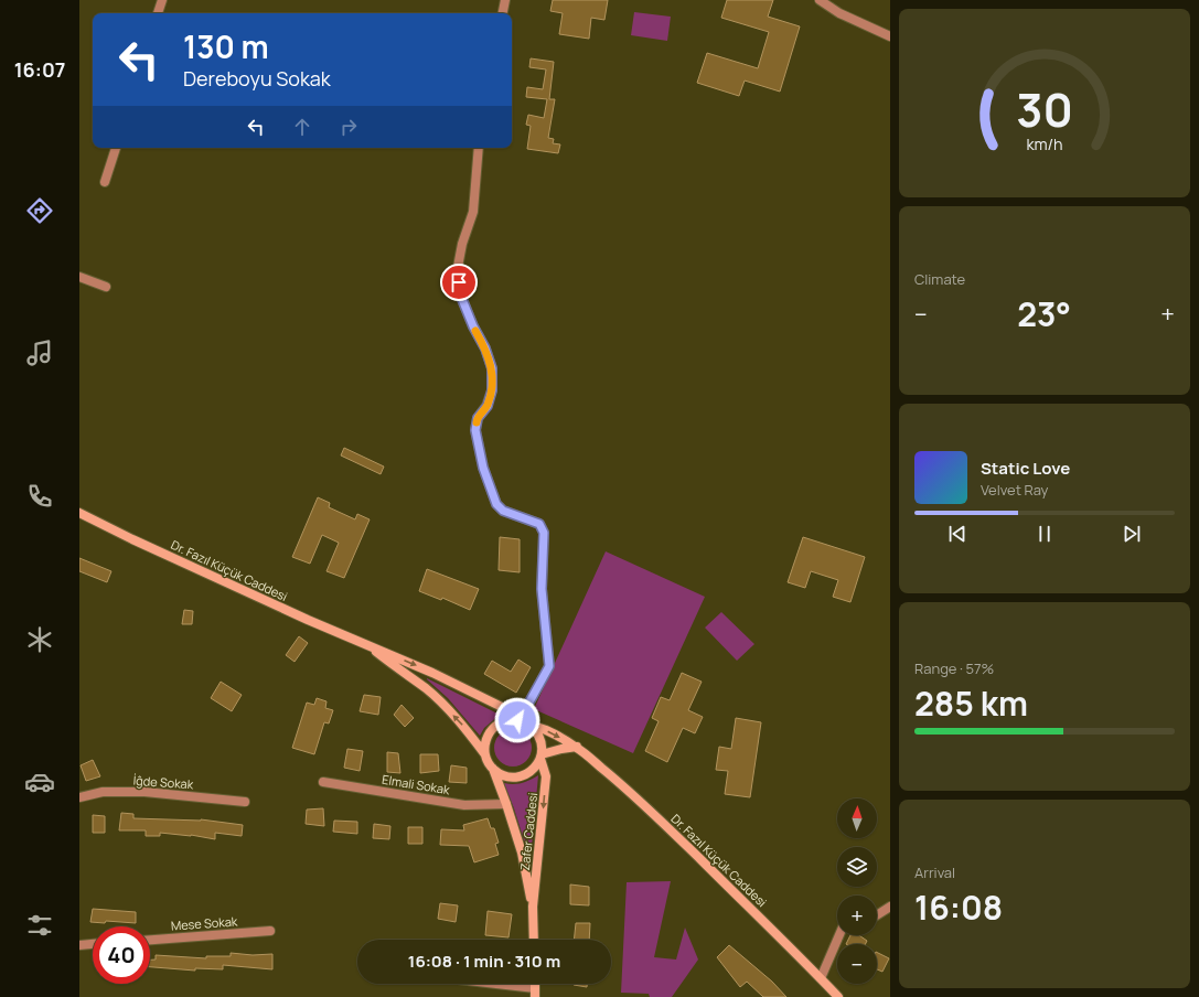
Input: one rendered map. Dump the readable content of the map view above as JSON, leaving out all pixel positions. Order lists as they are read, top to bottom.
{
  "streets": {
    "street": [
      "Dr. Fazıl Küçük Caddesi",
      "İĝde Sokak",
      "Elmali Sokak",
      "Zafer Caddesi",
      "Mese Sokak"
    ]
  },
  "crossings": [
    ["Dr. Fazıl Küçük Caddesi", "Zafer Caddesi"],
    ["Elmali Sokak", "Zafer Caddesi"]
  ],
  "north": "top",
  "page": {
    "tabs": "16:07",
    "turn": ["130 m", "Dereboyu Sokak"],
    "tile": [
      "Climate",
      ["Range · 57%", "285 km"],
      ["Arrival", "16:08"]
    ],
    "heat": ["−", "23°", "+"],
    "song": ["Static Love", "Velvet Ray"],
    "map_buttons": ["+", "−"],
    "limit": "40",
    "trip": "16:08 · 1 min · 310 m",
    "gauge": ["30", "km/h"]
  }
}
